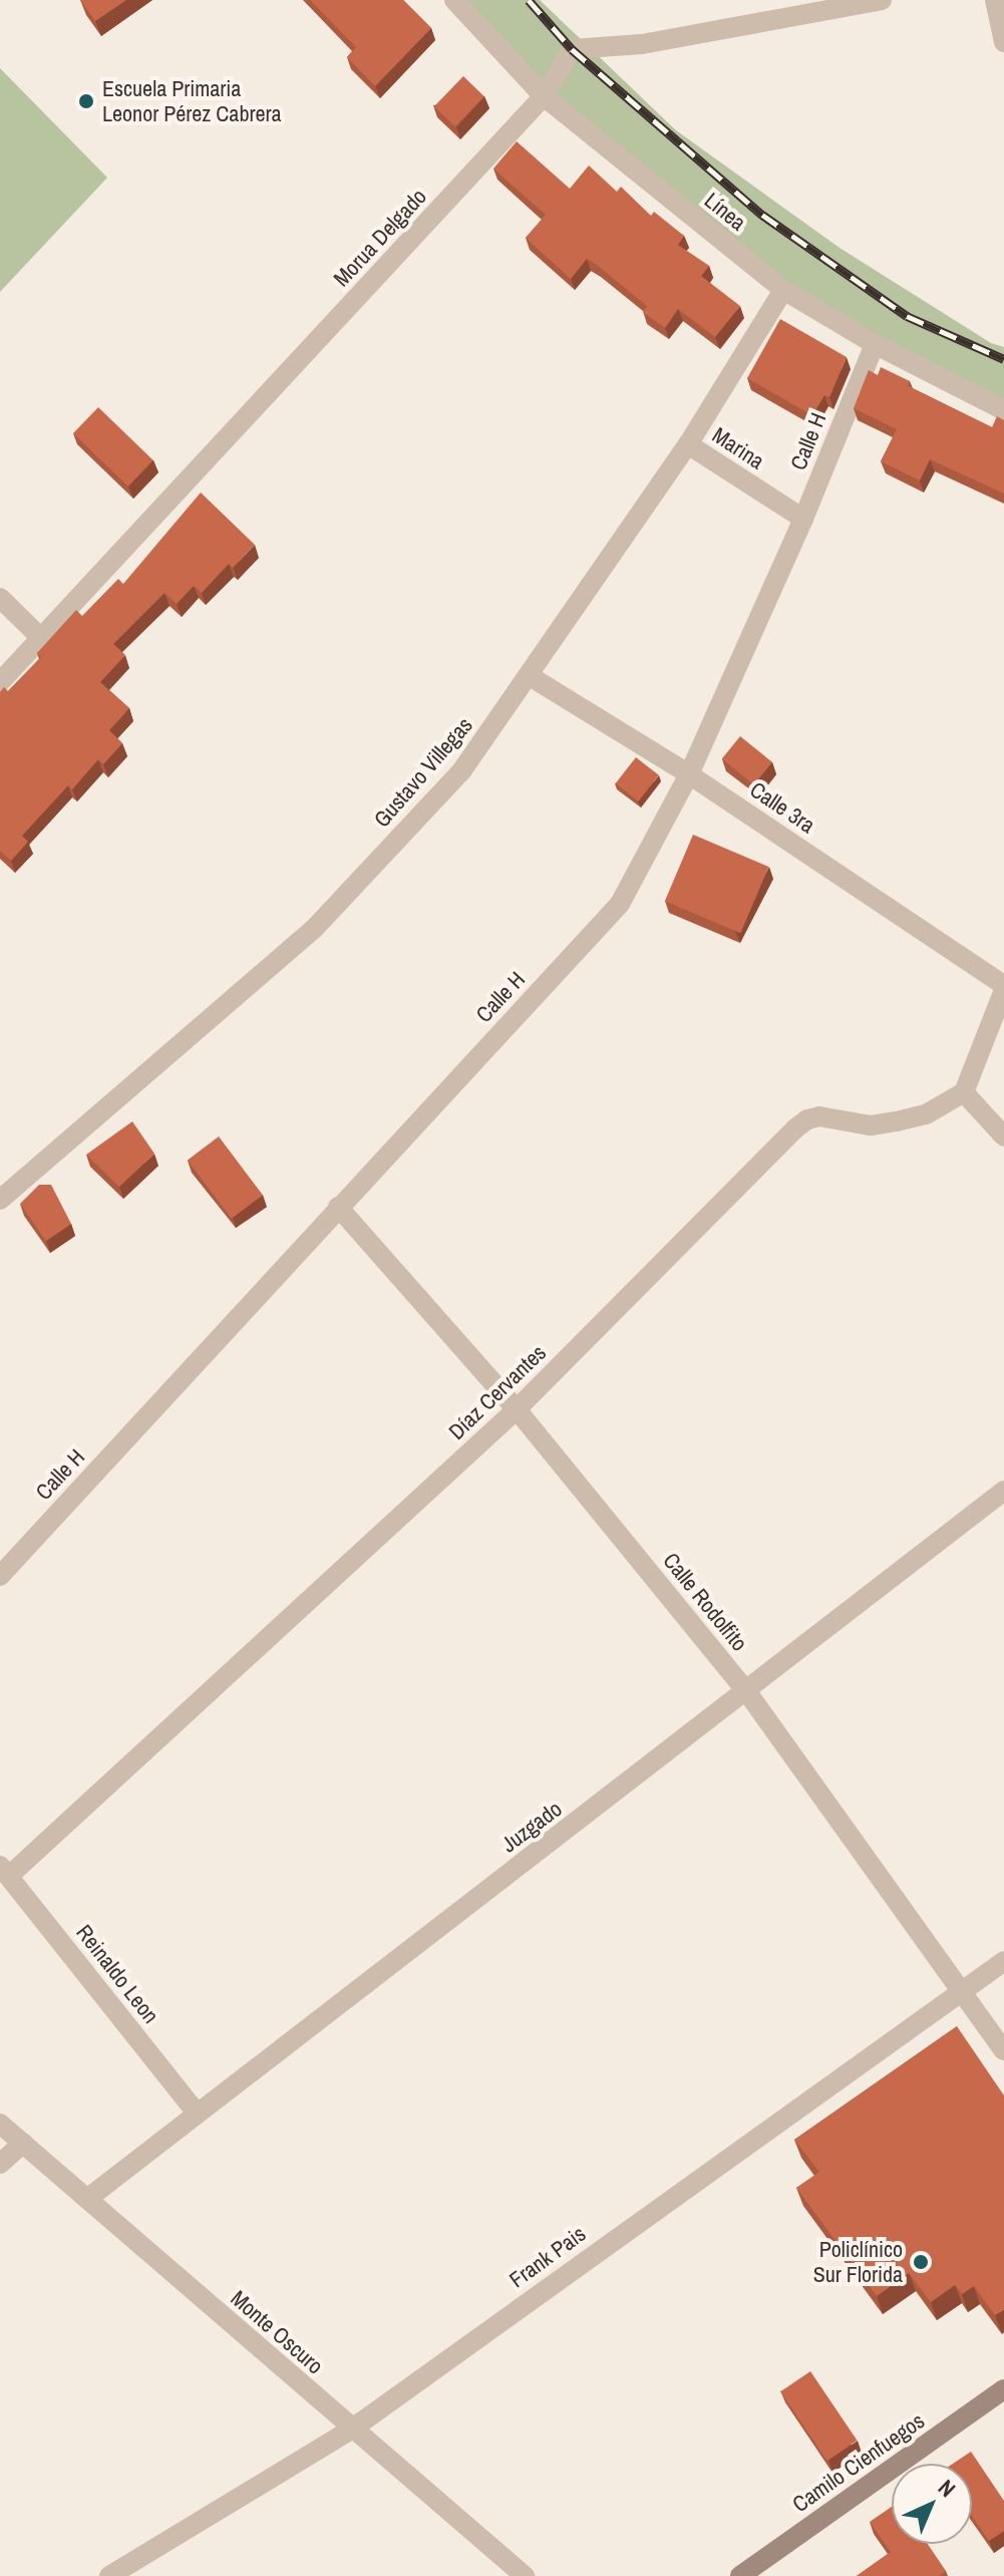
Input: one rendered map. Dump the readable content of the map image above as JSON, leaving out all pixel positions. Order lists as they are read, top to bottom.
{
  "streets": {
    "street": [
      "Línea",
      "Morua Delgado",
      "Calle H",
      "Marina",
      "Gustavo Villegas",
      "Calle 3ra",
      "Díaz Cervantes",
      "Calle Rodolfito",
      "Juzgado",
      "Reinaldo Leon",
      "Frank Pais",
      "Monte Oscuro",
      "Camilo Cienfuegos"
    ]
  },
  "crossings": [
    ["Línea", "Morua Delgado"],
    ["Línea", "Calle H"],
    ["Línea", "Gustavo Villegas"],
    ["Calle H", "Marina"],
    ["Calle H", "Calle 3ra"],
    ["Calle H", "Calle Rodolfito"],
    ["Marina", "Gustavo Villegas"],
    ["Gustavo Villegas", "Calle 3ra"],
    ["Díaz Cervantes", "Calle Rodolfito"],
    ["Díaz Cervantes", "Reinaldo Leon"],
    ["Calle Rodolfito", "Juzgado"],
    ["Calle Rodolfito", "Frank Pais"],
    ["Juzgado", "Reinaldo Leon"],
    ["Juzgado", "Monte Oscuro"],
    ["Frank Pais", "Monte Oscuro"]
  ],
  "places": ["Escuela Primaria Leonor Pérez Cabrera", "Policlínico Sur Florida"],
  "north": "top right"
}
